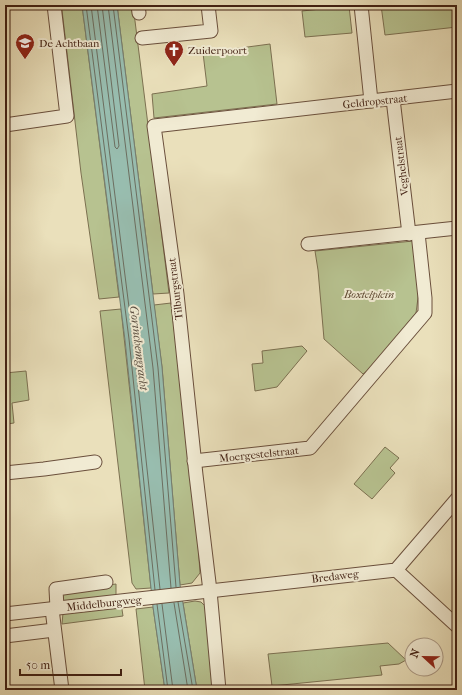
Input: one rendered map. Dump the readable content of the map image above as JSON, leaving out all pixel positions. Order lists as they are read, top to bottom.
{
  "streets": {
    "street": [
      "Geldropstraat",
      "Veghelstraat",
      "Tilburgstraat",
      "Moergestelstraat",
      "Bredaweg",
      "Middelburgweg"
    ]
  },
  "crossings": [
    ["Geldropstraat", "Veghelstraat"],
    ["Geldropstraat", "Tilburgstraat"],
    ["Veghelstraat", "Moergestelstraat"],
    ["Tilburgstraat", "Moergestelstraat"],
    ["Tilburgstraat", "Bredaweg"],
    ["Bredaweg", "Middelburgweg"]
  ],
  "water": ["Gorinchemgracht"],
  "parks": ["Boxtelplein"],
  "places": {
    "school or university": ["De Achtbaan"],
    "church": ["Zuiderpoort"]
  },
  "scale_bar": "50 m",
  "north": "left"
}
